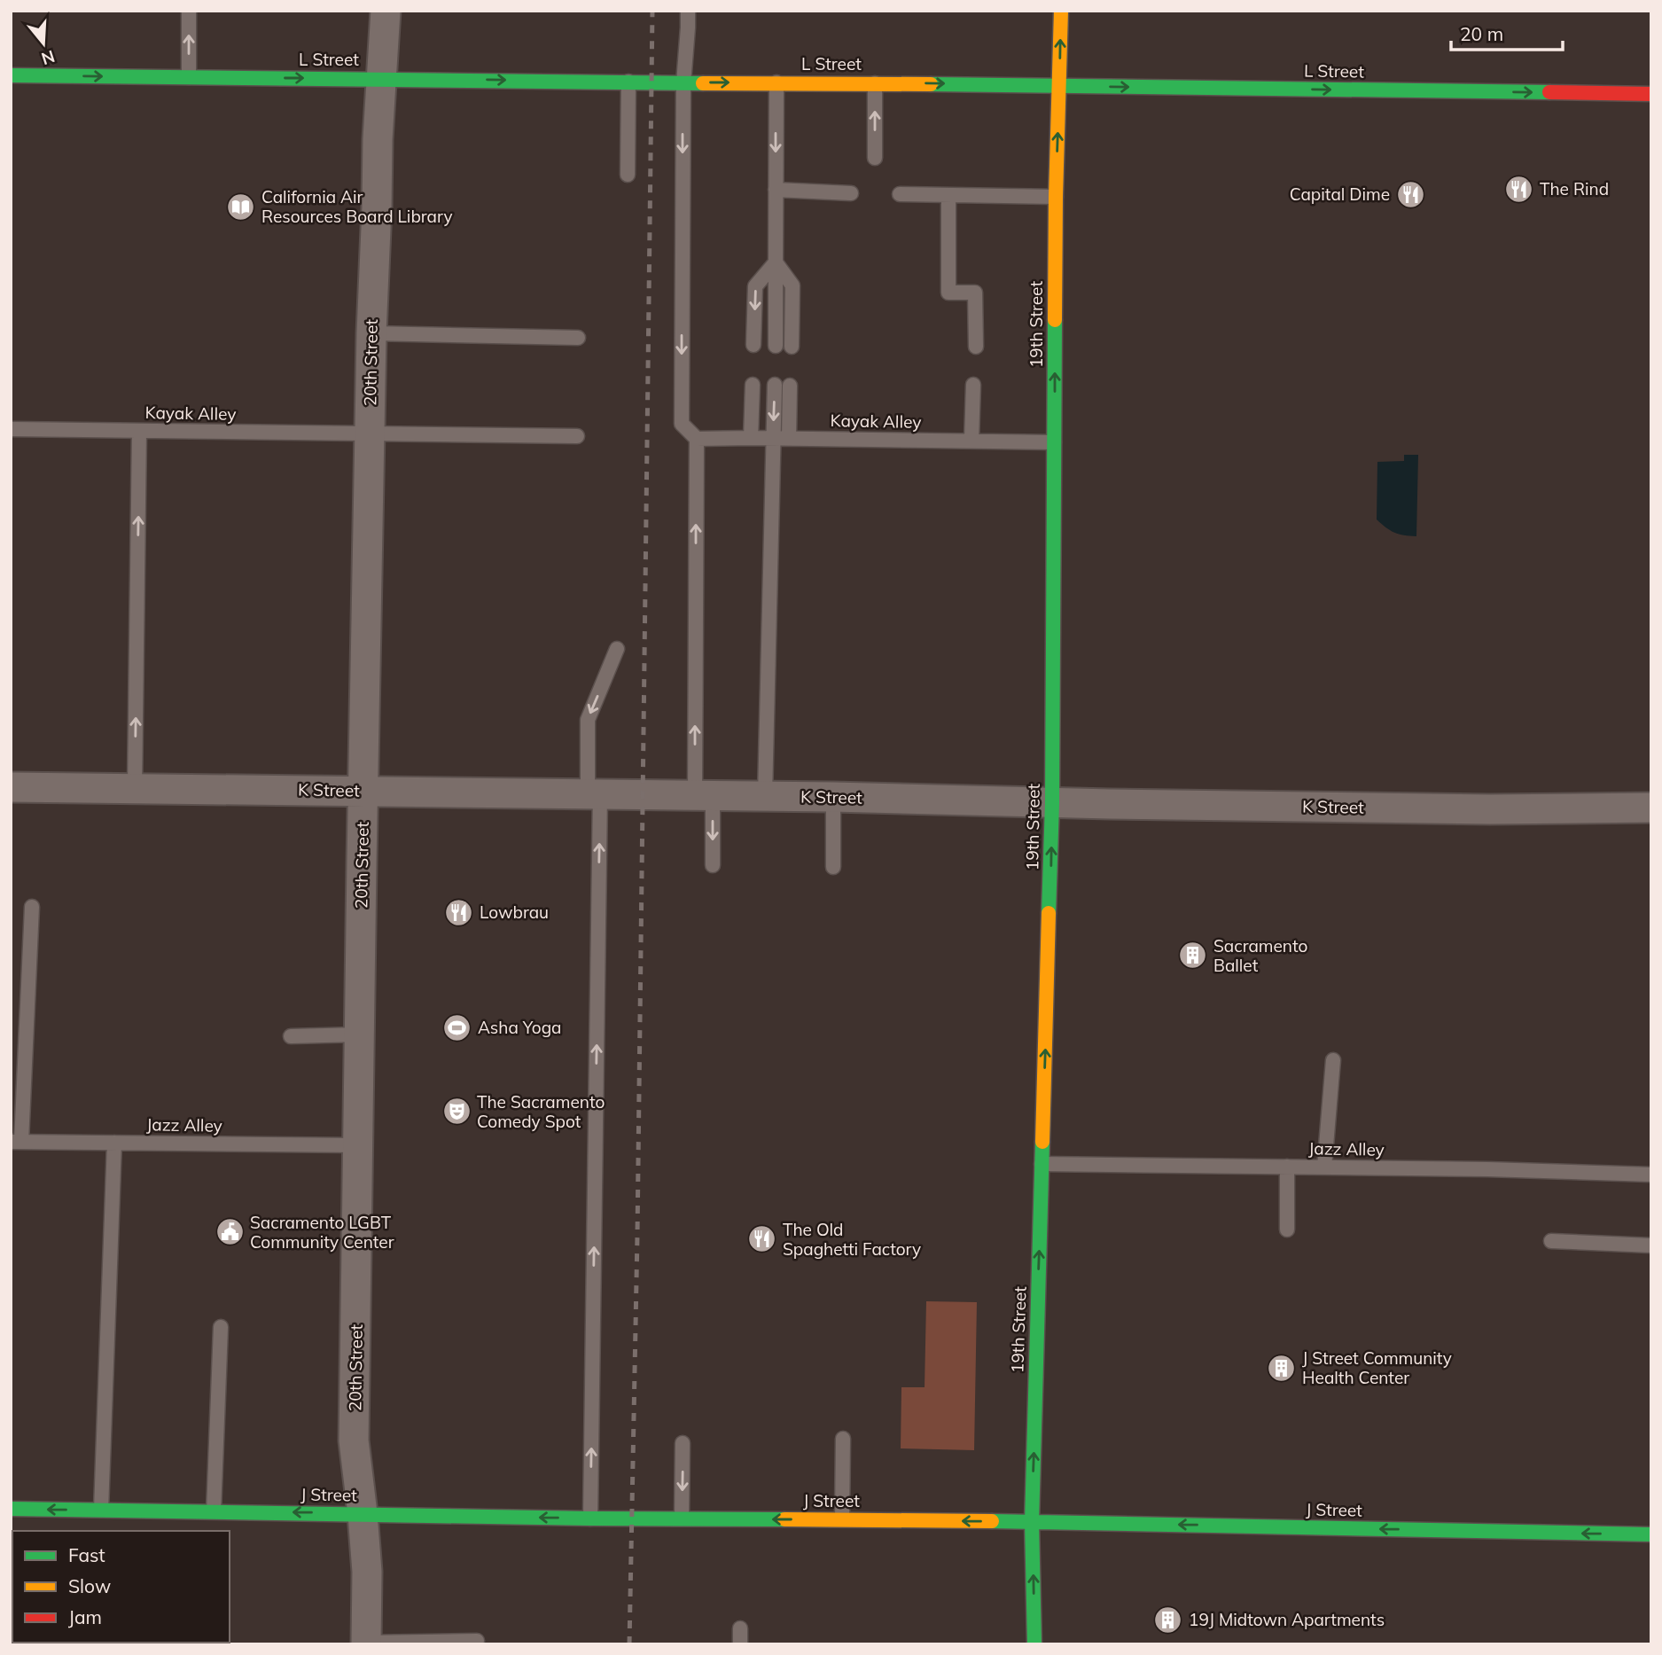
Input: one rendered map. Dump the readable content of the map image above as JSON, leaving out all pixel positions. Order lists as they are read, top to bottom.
{
  "streets": {
    "main road": ["L Street", "19th Street", "J Street"],
    "street": ["20th Street", "K Street"],
    "lane": ["Kayak Alley", "Jazz Alley"]
  },
  "crossings": [
    ["L Street", "19th Street"],
    ["L Street", "20th Street"],
    ["19th Street", "Kayak Alley"],
    ["19th Street", "K Street"],
    ["19th Street", "Jazz Alley"],
    ["19th Street", "J Street"],
    ["20th Street", "Kayak Alley"],
    ["20th Street", "K Street"],
    ["20th Street", "Jazz Alley"],
    ["20th Street", "J Street"]
  ],
  "one_way": ["L Street", "19th Street", "J Street"],
  "places": {
    "restaurant": [
      "The Rind",
      "Capital Dime",
      "Lowbrau",
      "The Old Spaghetti Factory"
    ],
    "library": ["California Air Resources Board Library"],
    "building": ["Sacramento Ballet", "J Street Community Health Center", "19J Midtown Apartments"],
    "sports": ["Asha Yoga"],
    "theatre": ["The Sacramento Comedy Spot"],
    "public building": ["Sacramento LGBT Community Center"]
  },
  "legend": ["Fast", "Slow", "Jam"],
  "scale_bar": "20 m",
  "north": "bottom"
}
